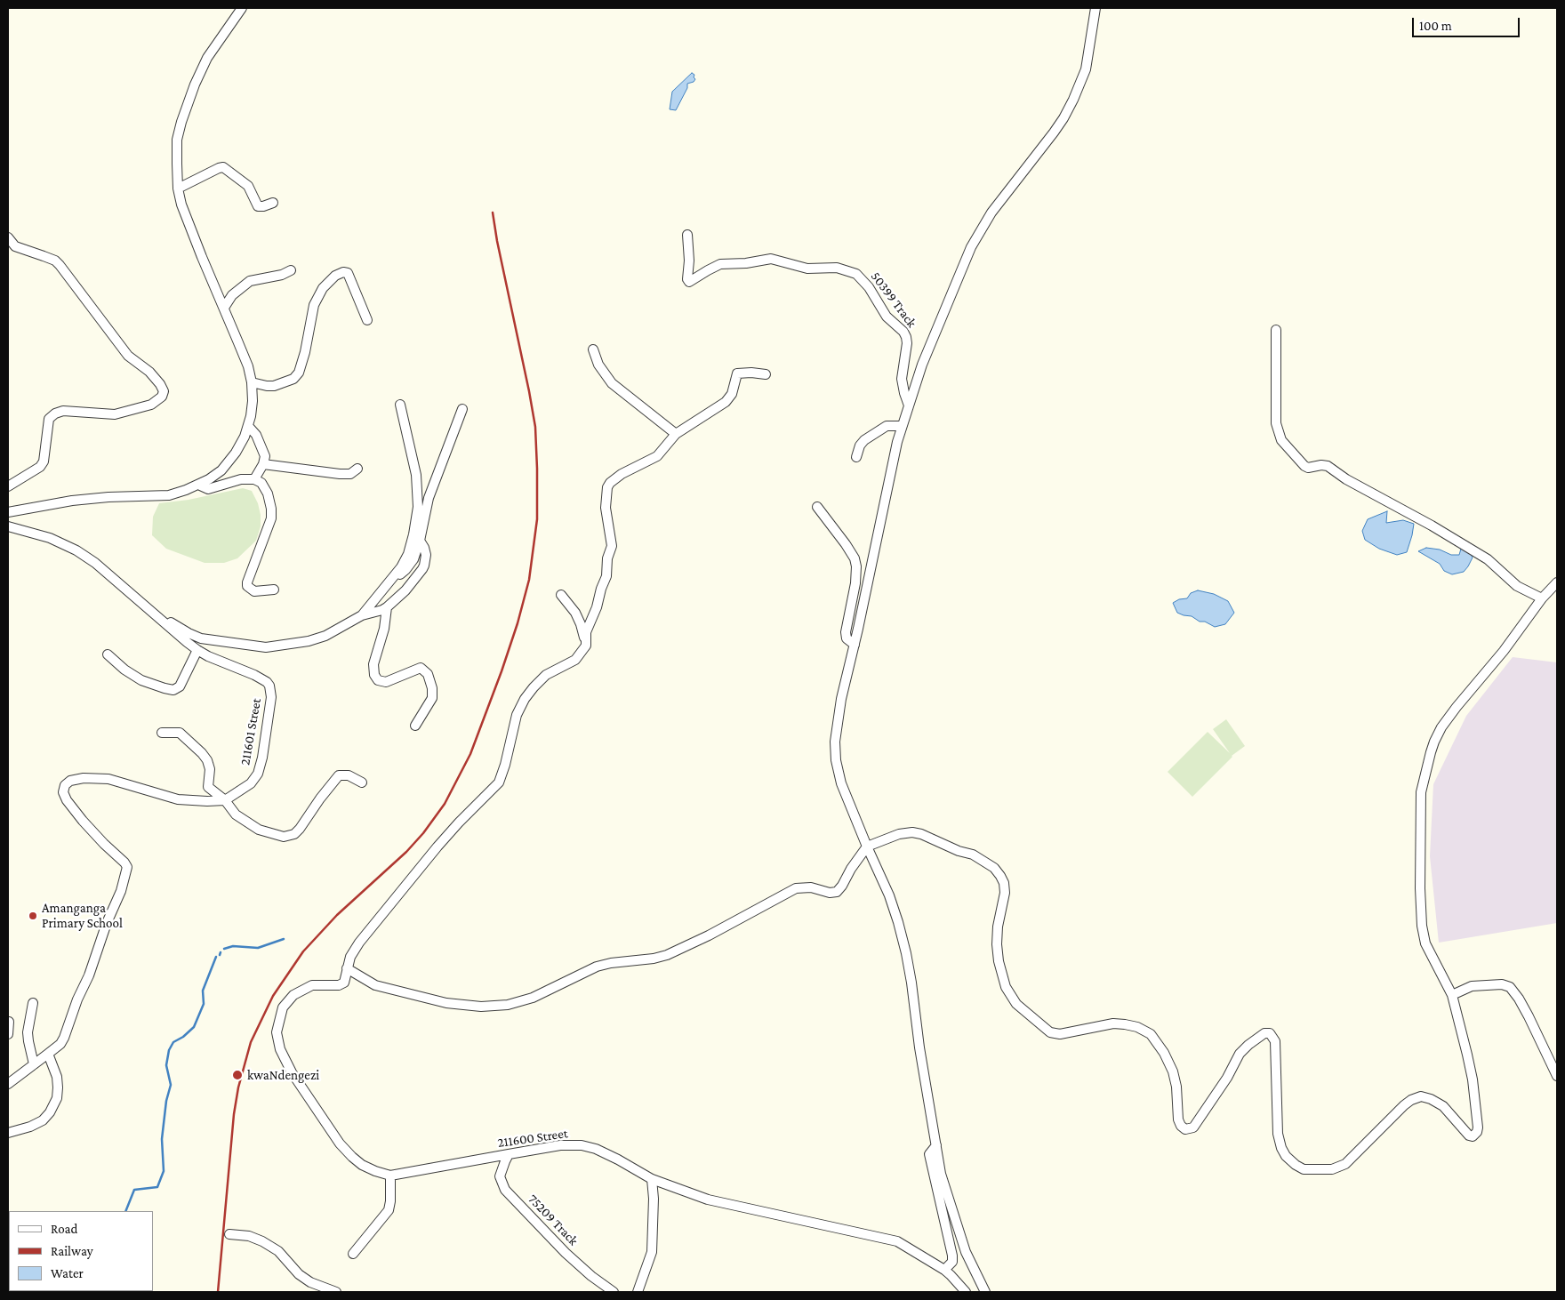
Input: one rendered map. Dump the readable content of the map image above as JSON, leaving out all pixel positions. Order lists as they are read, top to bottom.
{
  "streets": {
    "street": [
      "50399 Track",
      "211601 Street",
      "211600 Street",
      "75209 Track"
    ]
  },
  "crossings": [
    ["211600 Street", "75209 Track"]
  ],
  "places": ["Amanganga Primary School", "kwaNdengezi"],
  "legend": ["Road", "Railway", "Water"],
  "scale_bar": "100 m"
}
